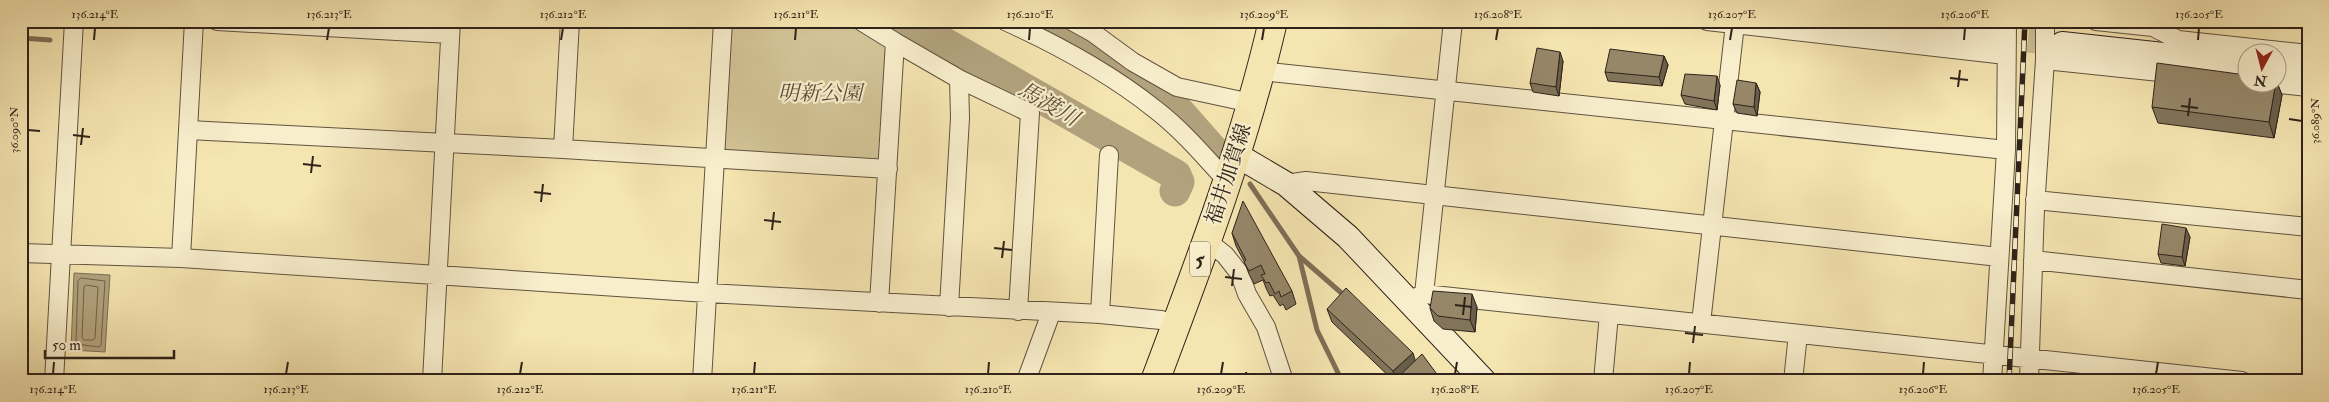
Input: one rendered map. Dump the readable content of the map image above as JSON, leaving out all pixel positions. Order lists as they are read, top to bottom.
{
  "streets": {
    "main road": ["福井加賀線", "5"]
  },
  "water": ["馬渡川"],
  "parks": ["明新公園"],
  "scale_bar": "50 m",
  "north": "bottom",
  "coordinates": [
    "136.214°E",
    "136.213°E",
    "136.212°E",
    "136.211°E",
    "136.210°E",
    "136.209°E",
    "136.208°E",
    "136.207°E",
    "136.206°E",
    "136.205°E",
    "36.089°N",
    "36.090°N"
  ]
}
